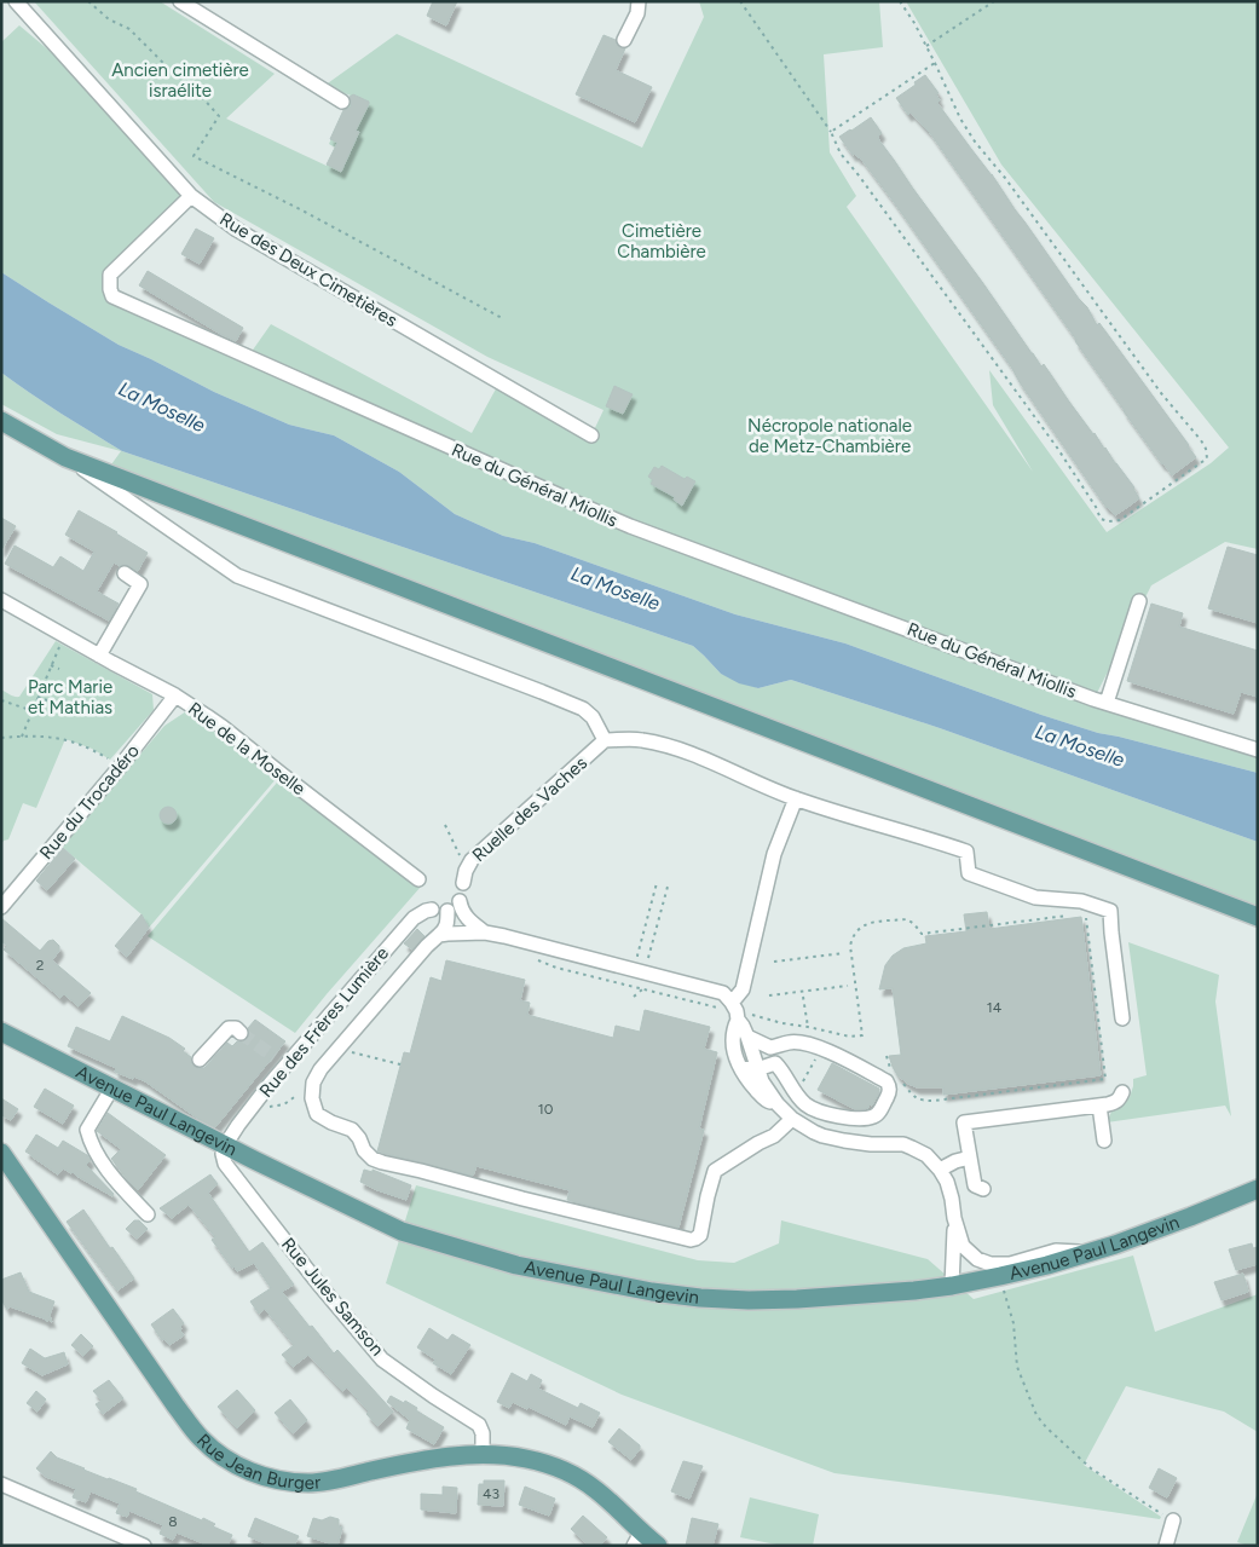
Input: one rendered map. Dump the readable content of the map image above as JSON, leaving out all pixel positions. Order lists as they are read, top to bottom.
{
  "streets": {
    "main road": ["Avenue Paul Langevin", "Rue Jean Burger"],
    "street": [
      "Rue des Deux Cimetières",
      "Rue du Général Miollis",
      "Rue de la Moselle",
      "Rue du Trocadéro",
      "Ruelle des Vaches",
      "Rue des Frères Lumière",
      "Rue Jules Samson"
    ]
  },
  "crossings": [
    ["Rue des Deux Cimetières", "Rue du Général Miollis"],
    ["Rue de la Moselle", "Rue du Trocadéro"],
    ["Rue des Frères Lumière", "Avenue Paul Langevin"],
    ["Rue des Frères Lumière", "Rue Jules Samson"],
    ["Avenue Paul Langevin", "Rue Jules Samson"],
    ["Rue Jules Samson", "Rue Jean Burger"]
  ],
  "water": ["La Moselle"],
  "parks": [
    "Ancien cimetière israélite",
    "Cimetière Chambière",
    "Nécropole nationale de Metz-Chambière",
    "Parc Marie et Mathias"
  ],
  "house_numbers": [
    "2",
    "14",
    "10",
    "43",
    "8"
  ]
}
